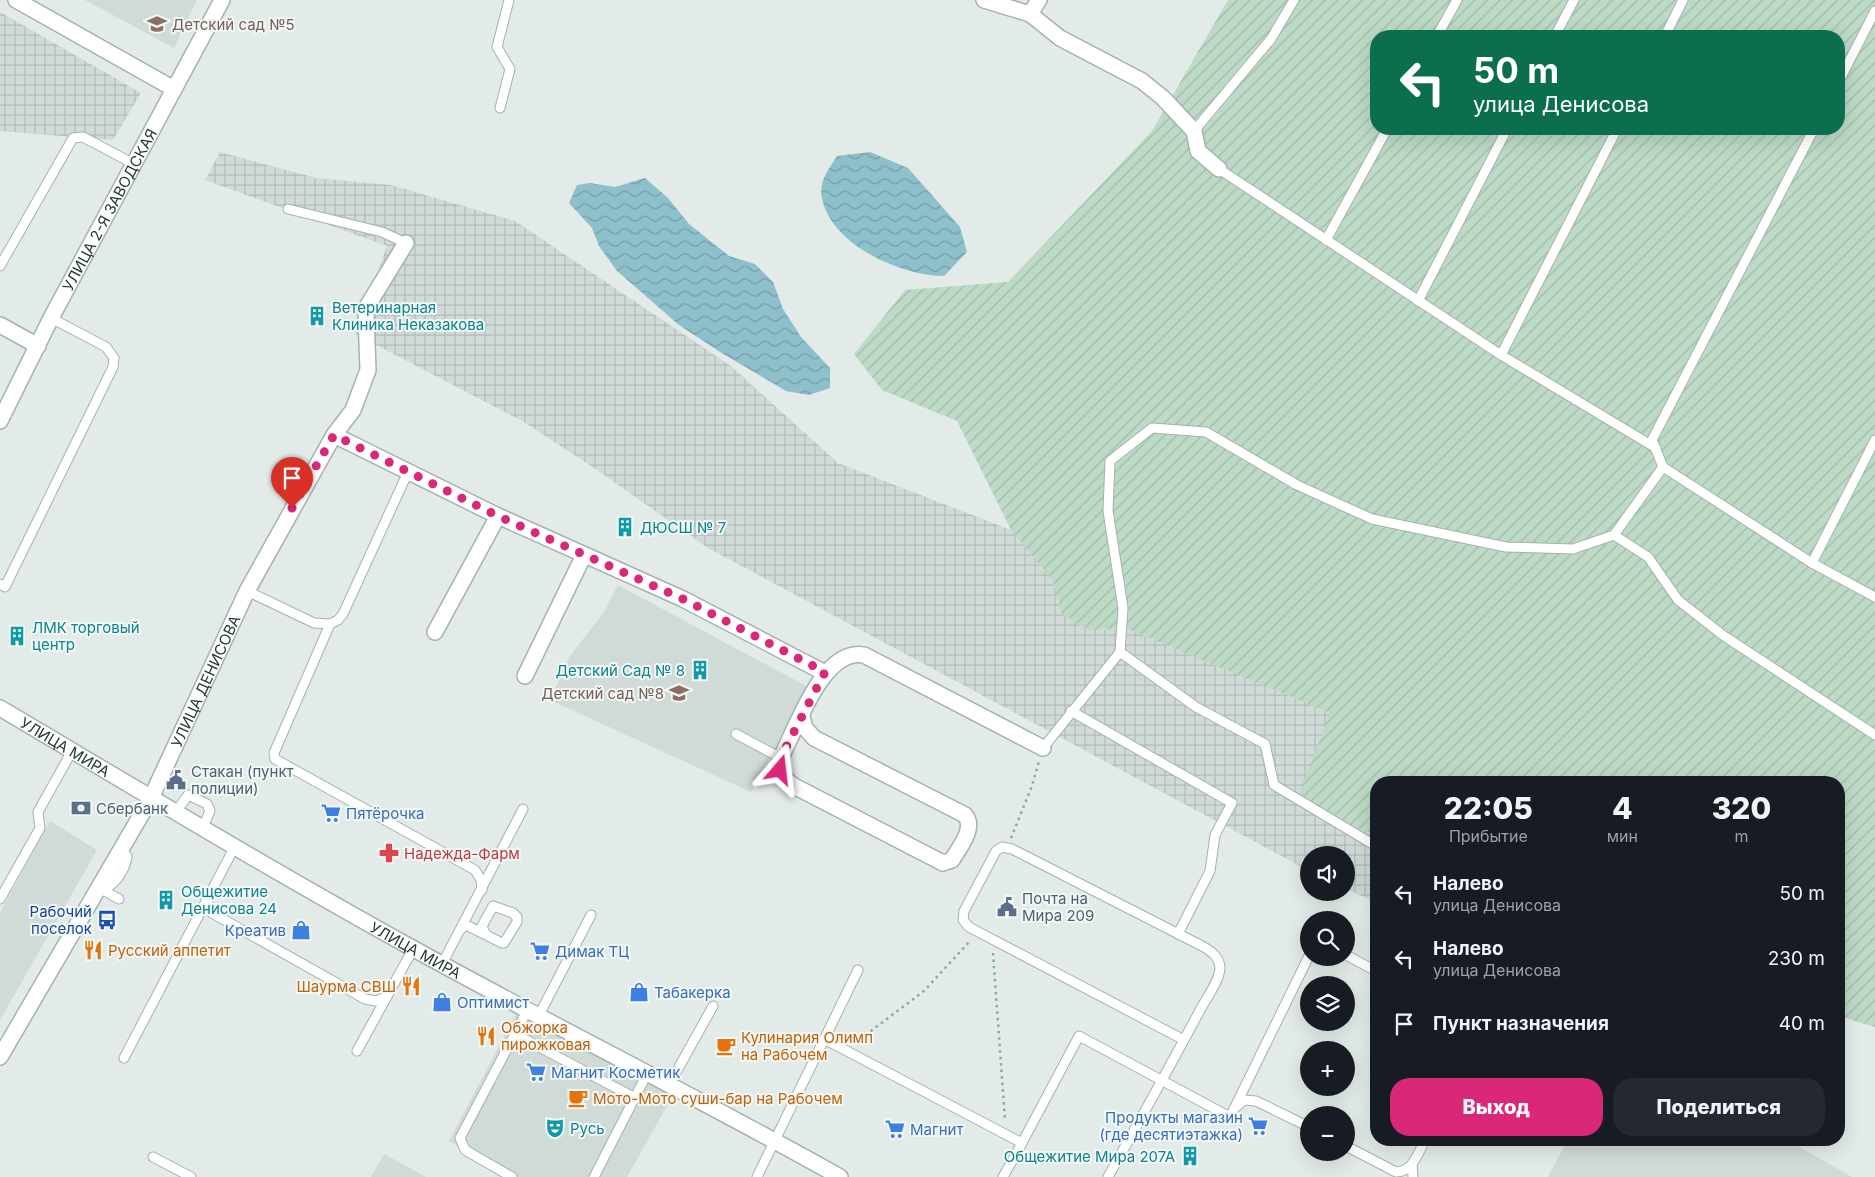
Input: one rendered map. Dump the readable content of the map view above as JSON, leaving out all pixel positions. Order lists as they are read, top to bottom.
{
  "streets": {
    "street": ["УЛИЦА 2-Я ЗАВОДСКАЯ", "УЛИЦА ДЕНИСОВА", "УЛИЦА МИРА"]
  },
  "crossings": [
    ["УЛИЦА ДЕНИСОВА", "УЛИЦА МИРА"]
  ],
  "places": {
    "school or university": ["Детский сад №5", "Детский сад №8"],
    "building": [
      "Ветеринарная Клиника Неказакова",
      "ДЮСШ № 7",
      "ЛМК торговый центр",
      "Детский Сад № 8",
      "Общежитие Денисова 24",
      "Общежитие Мира 207А"
    ],
    "public building": ["Стакан (пункт полиции)", "Почта на Мира 209"],
    "bank": ["Сбербанк"],
    "supermarket": [
      "Пятёрочка",
      "Димак ТЦ",
      "Магнит Косметик",
      "Продукты магазин (где десятиэтажка)",
      "Магнит"
    ],
    "pharmacy": ["Надежда-Фарм"],
    "bus stop": ["Рабочий поселок"],
    "shop": ["Креатив", "Табакерка", "Оптимист"],
    "restaurant": ["Русский аппетит", "Шаурма СВШ", "Обжорка пирожковая"],
    "cafe": ["Кулинария Олимп на Рабочем", "Мото-Мото суши-бар на Рабочем"],
    "theatre": ["Русь"]
  },
  "page": {
    "turn": ["50 m", "улица Денисова"],
    "eta": [
      "22:05",
      "Прибытие",
      "4",
      "мин",
      "320",
      "m"
    ],
    "map_buttons": ["+", "−"],
    "list": [
      {
        "name": "Налево",
        "note": "улица Денисова",
        "value": "50 m"
      },
      {
        "name": "Налево",
        "note": "улица Денисова",
        "value": "230 m"
      },
      {
        "name": "Пункт назначения",
        "value": "40 m"
      }
    ],
    "buttons": ["Выход", "Поделиться"]
  }
}
